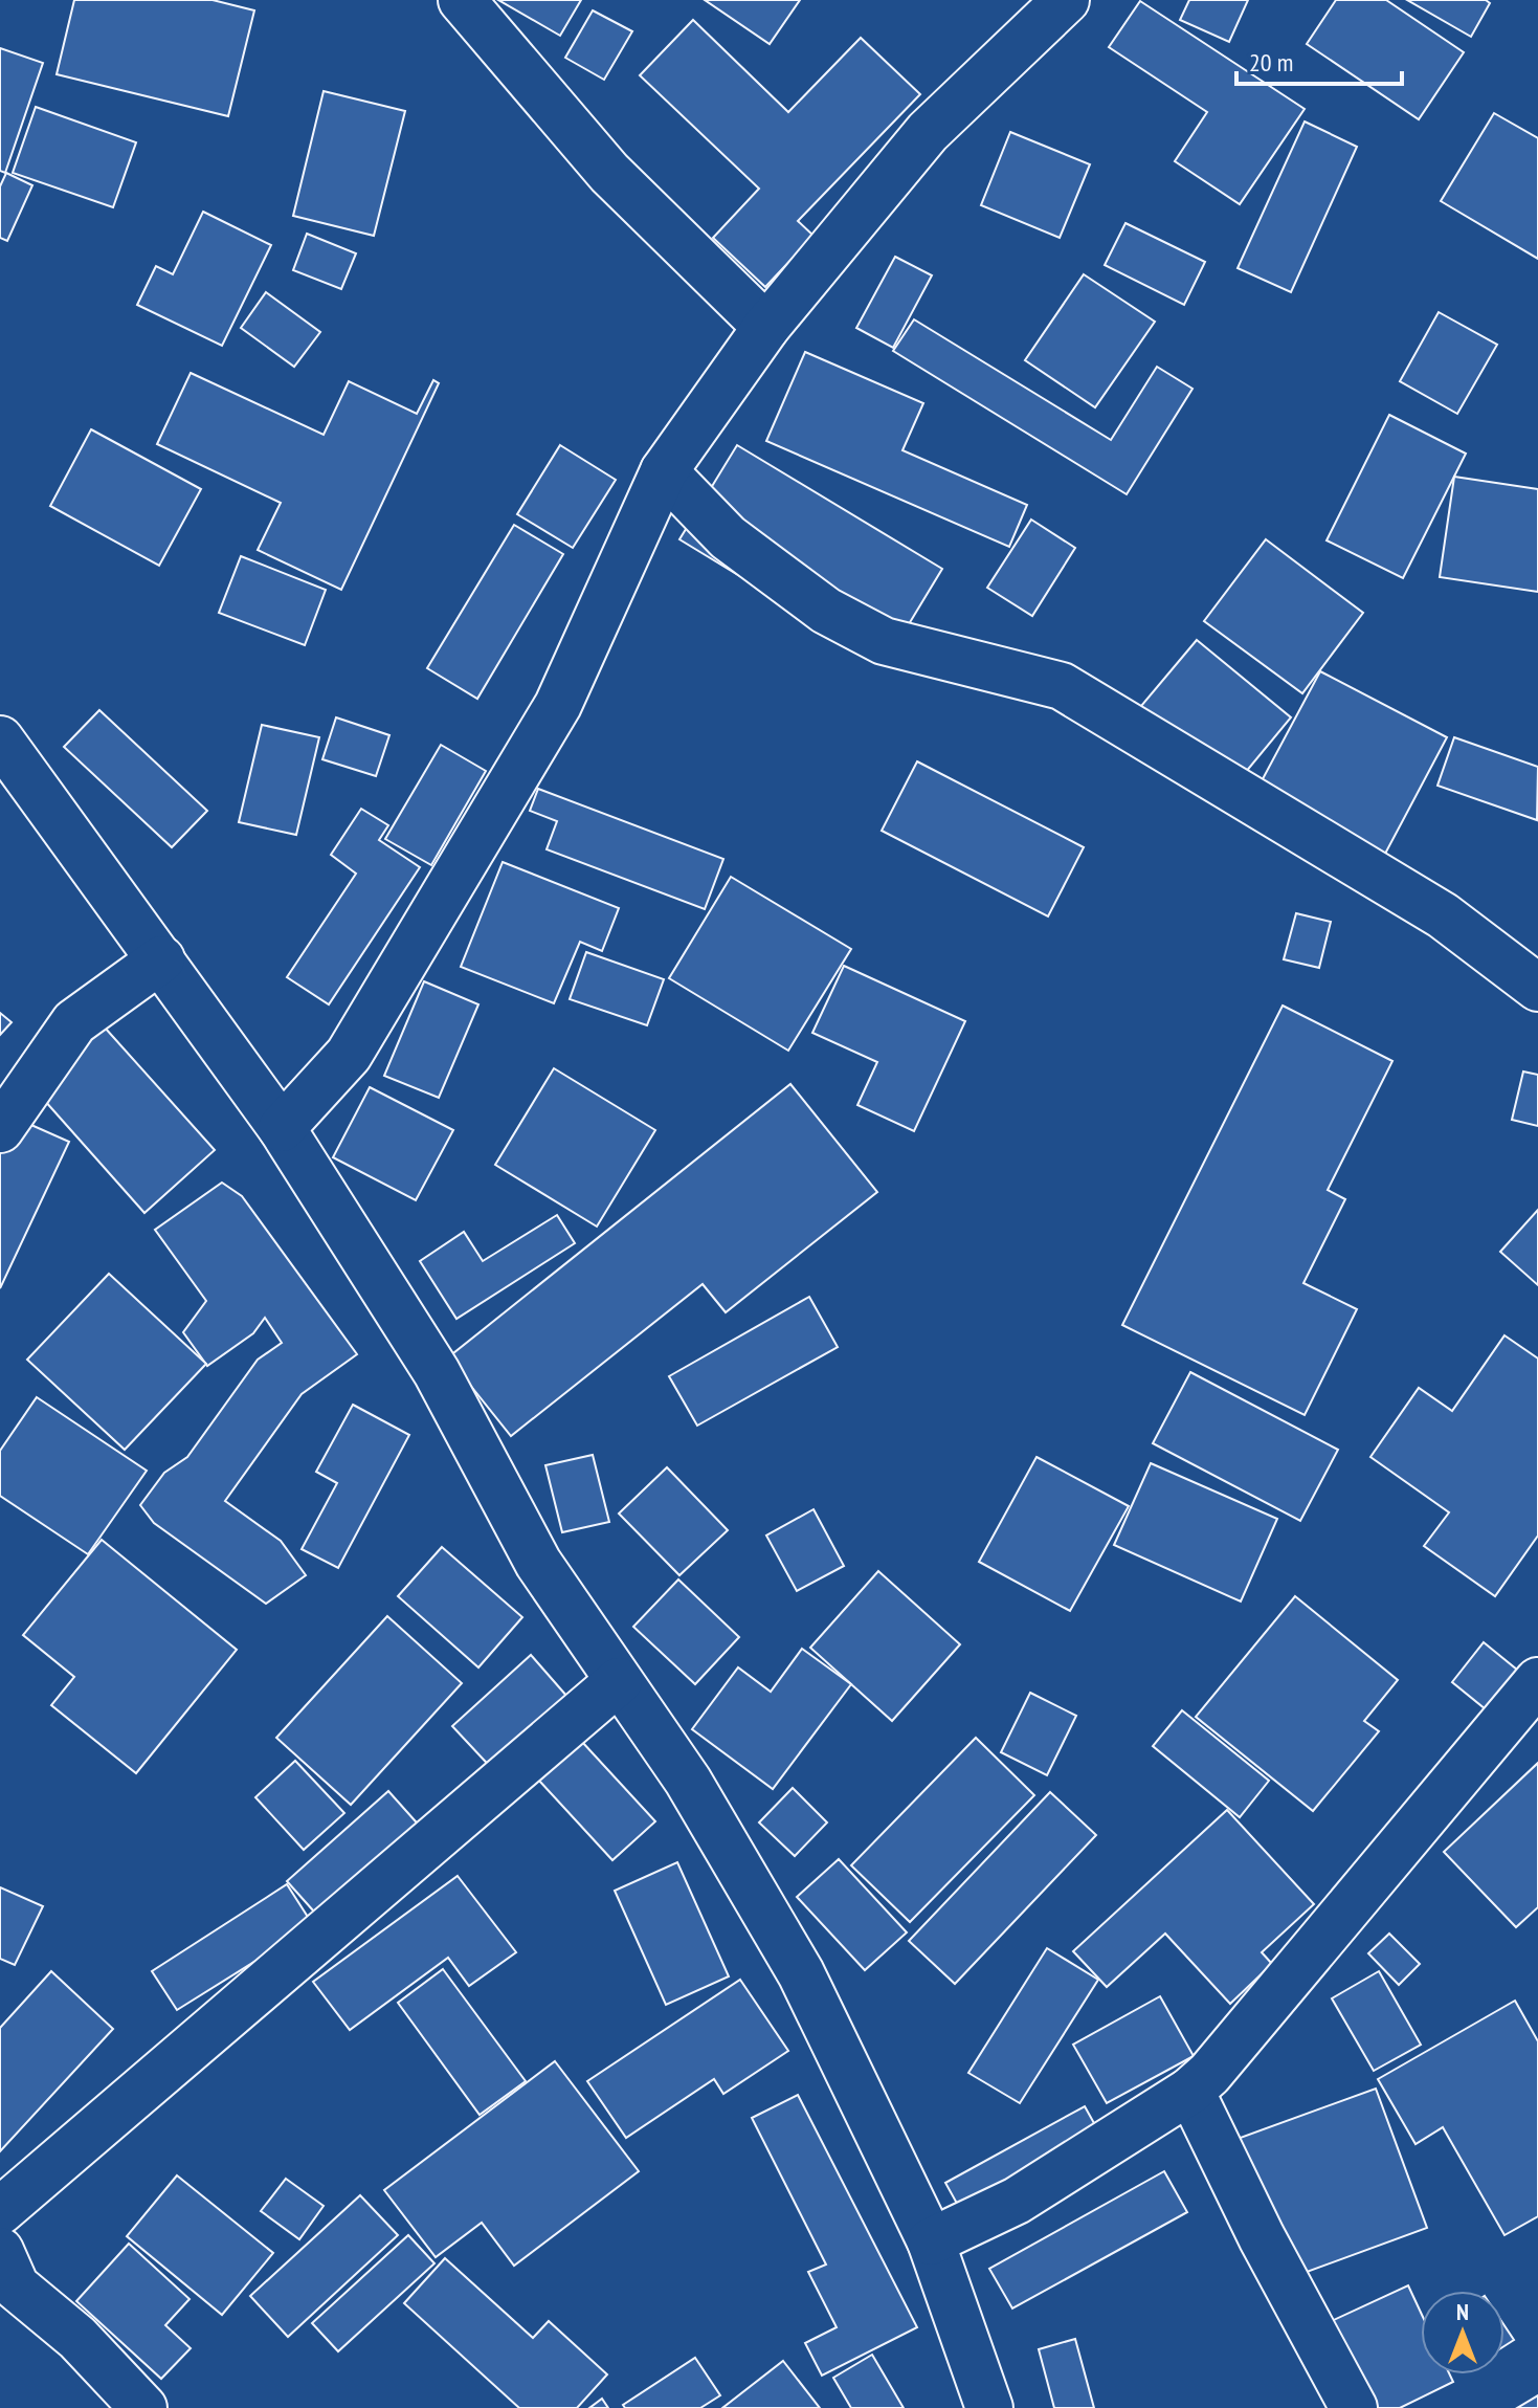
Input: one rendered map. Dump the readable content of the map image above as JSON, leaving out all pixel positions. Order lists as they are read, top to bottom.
{
  "scale_bar": "20 m",
  "north": "top"
}
